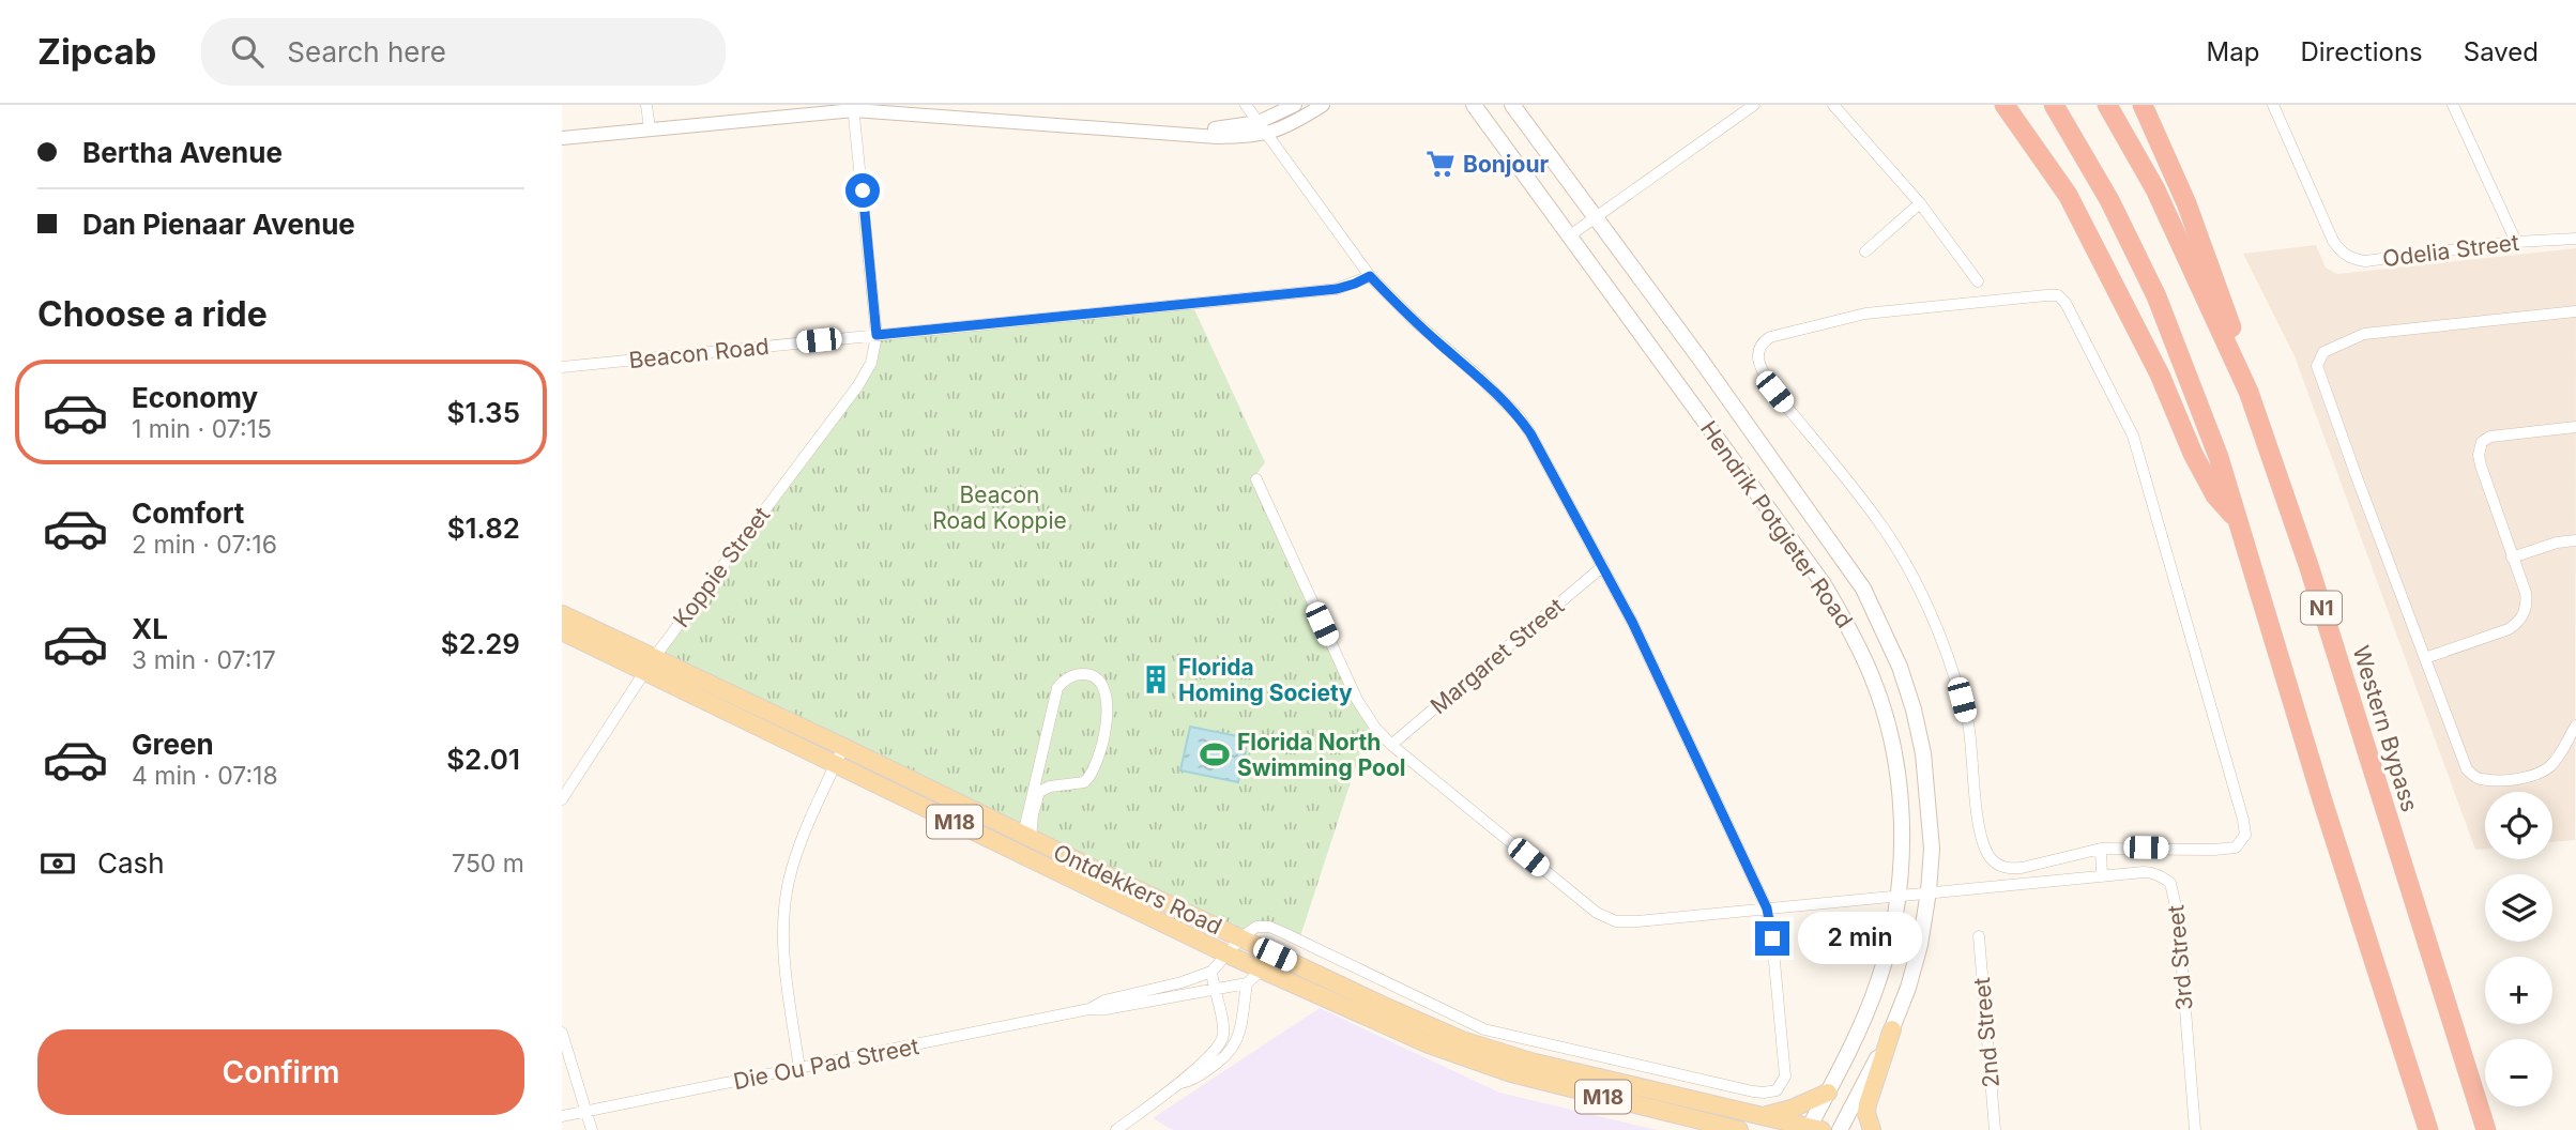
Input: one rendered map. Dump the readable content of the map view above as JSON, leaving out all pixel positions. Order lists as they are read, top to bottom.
{
  "streets": {
    "highway": ["N1", "Western Bypass"],
    "main road": ["Hendrik Potgieter Road", "M18", "Ontdekkers Road"],
    "street": [
      "Odelia Street",
      "Beacon Road",
      "Koppie Street",
      "Margaret Street",
      "3rd Street",
      "2nd Street",
      "Die Ou Pad Street"
    ]
  },
  "crossings": [
    ["Beacon Road", "Koppie Street"],
    ["Hendrik Potgieter Road", "Ontdekkers Road"],
    ["Hendrik Potgieter Road", "3rd Street"],
    ["Koppie Street", "Ontdekkers Road"],
    ["Margaret Street", "3rd Street"],
    ["Ontdekkers Road", "Die Ou Pad Street"]
  ],
  "parks": ["Beacon Road Koppie"],
  "places": {
    "supermarket": ["Bonjour"],
    "building": ["Florida Homing Society"],
    "sports": ["Florida North Swimming Pool"]
  },
  "page": {
    "header": "Zipcab",
    "search": "Search here",
    "nav": ["Map", "Directions", "Saved"],
    "banner": ["Bertha Avenue", "Dan Pienaar Avenue"],
    "heading": "Choose a ride",
    "list": [
      {
        "name": "Economy",
        "note": "1 min · 07:15",
        "value": "$1.35"
      },
      {
        "name": "Comfort",
        "note": "2 min · 07:16",
        "value": "$1.82"
      },
      {
        "name": "XL",
        "note": "3 min · 07:17",
        "value": "$2.29"
      },
      {
        "name": "Green",
        "note": "4 min · 07:18",
        "value": "$2.01"
      }
    ],
    "map_buttons": ["+", "−"],
    "pay": ["Cash", "750 m"],
    "bubble": "2 min",
    "buttons": "Confirm"
  }
}
